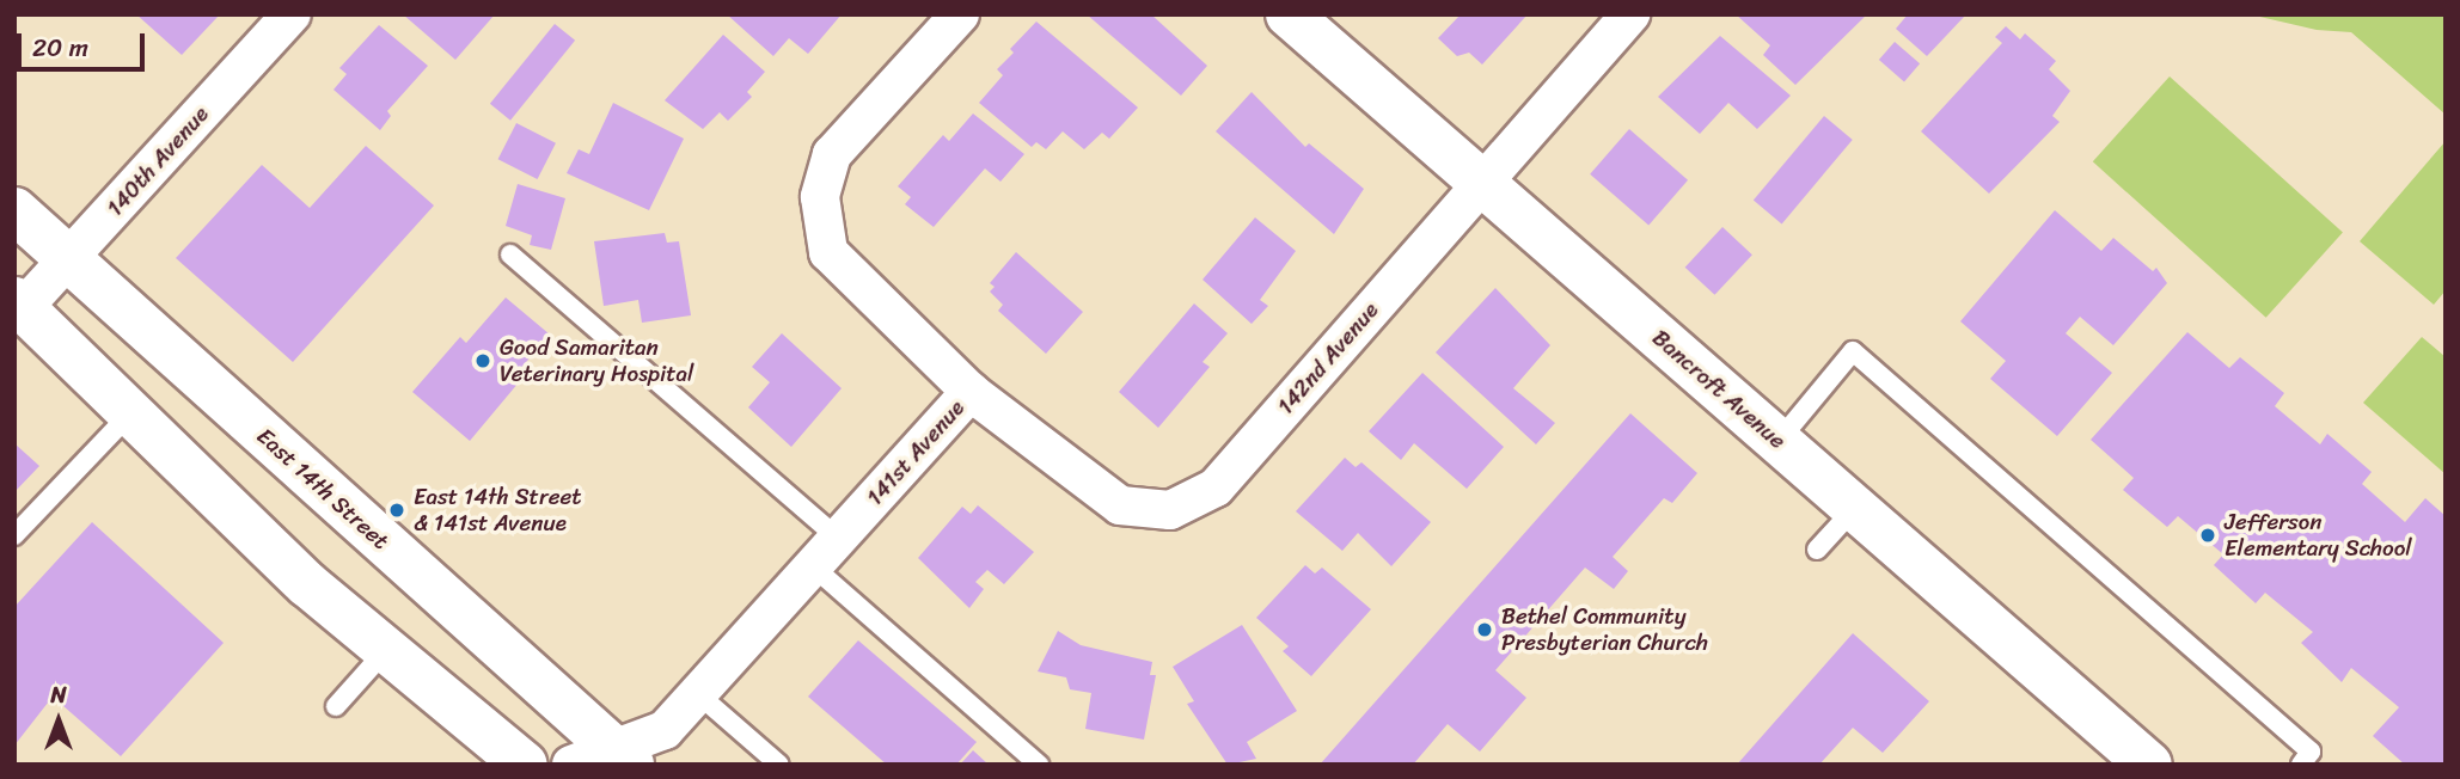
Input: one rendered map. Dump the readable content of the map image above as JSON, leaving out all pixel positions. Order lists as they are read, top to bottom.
{
  "streets": {
    "main road": ["Bancroft Avenue", "East 14th Street"],
    "street": ["140th Avenue", "142nd Avenue", "141st Avenue"]
  },
  "crossings": [
    ["140th Avenue", "East 14th Street"],
    ["142nd Avenue", "Bancroft Avenue"],
    ["142nd Avenue", "141st Avenue"],
    ["141st Avenue", "East 14th Street"]
  ],
  "places": [
    "Good Samaritan Veterinary Hospital",
    "East 14th Street & 141st Avenue",
    "Jefferson Elementary School",
    "Bethel Community Presbyterian Church"
  ],
  "scale_bar": "20 m",
  "north": "top"
}
